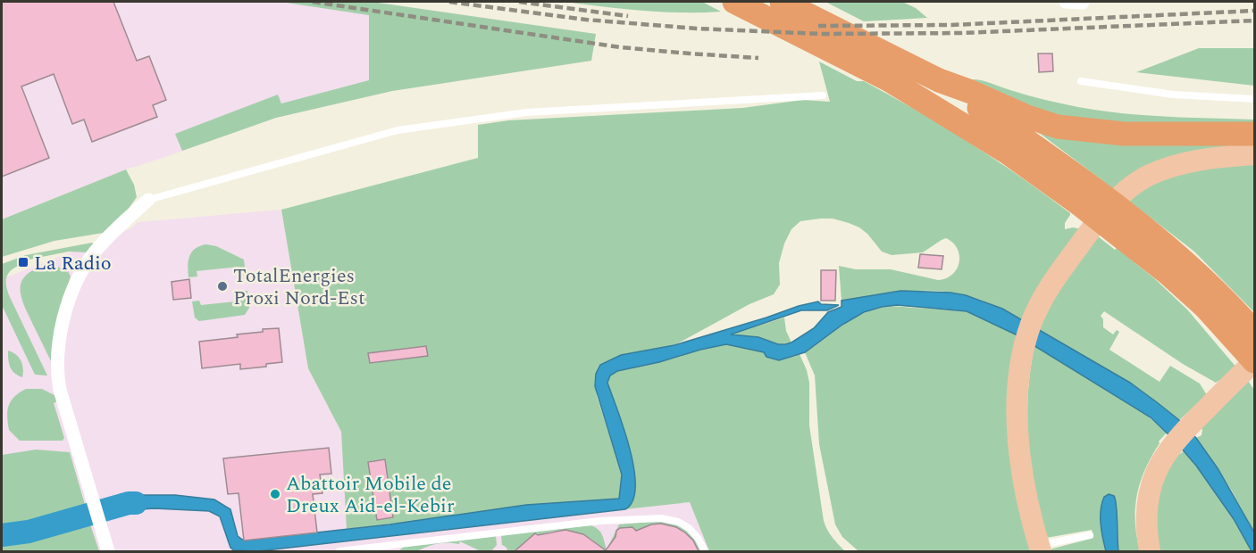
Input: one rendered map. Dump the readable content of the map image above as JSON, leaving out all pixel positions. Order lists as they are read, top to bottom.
{
  "places": {
    "transit": ["La Radio"],
    "other": ["TotalEnergies Proxi Nord-Est", "Abattoir Mobile de Dreux Aid-el-Kebir"]
  }
}
